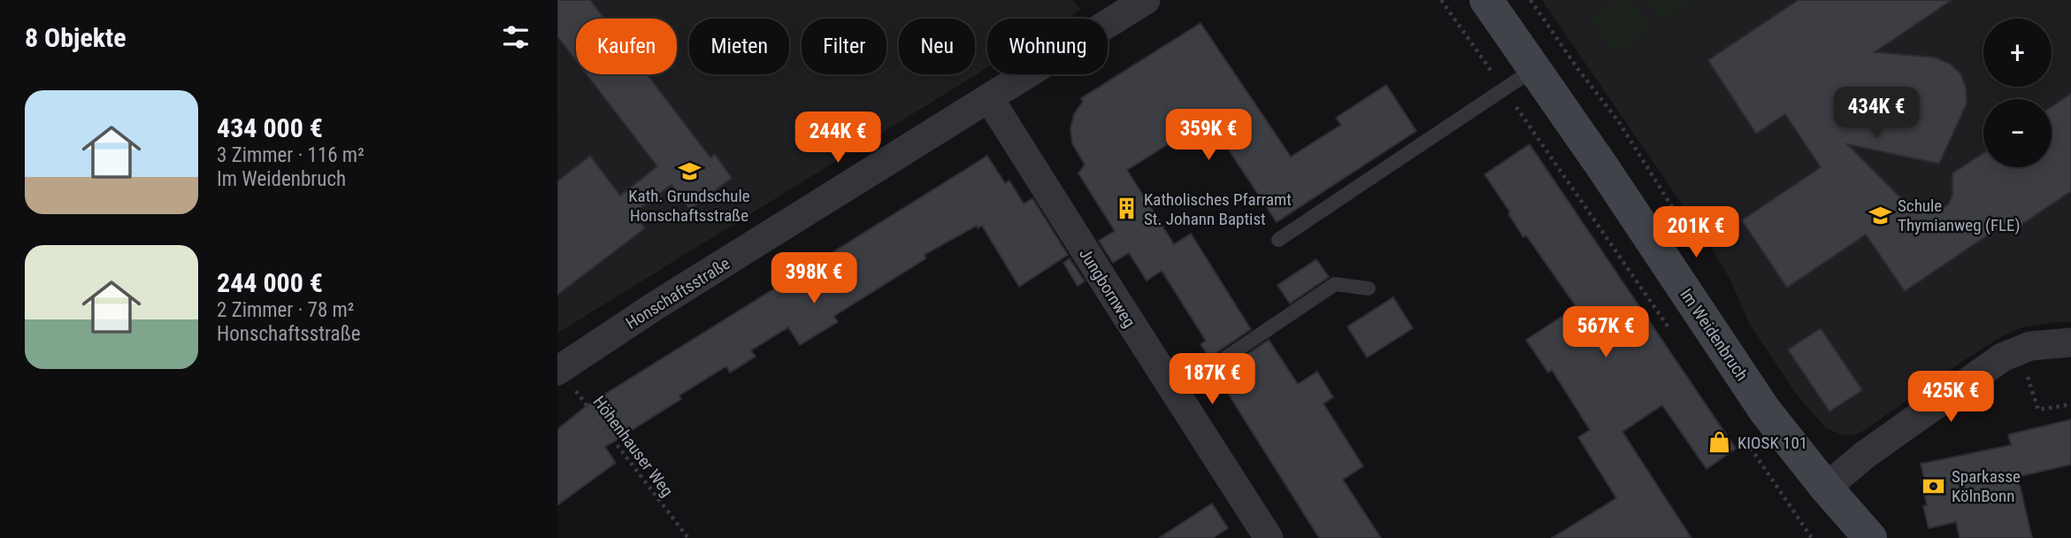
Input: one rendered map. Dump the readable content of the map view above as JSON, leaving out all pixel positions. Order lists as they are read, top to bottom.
{
  "streets": {
    "street": ["Jungbornweg", "Honschaftsstraße", "Im Weidenbruch"],
    "path": ["Höhenhauser Weg"]
  },
  "crossings": [
    ["Jungbornweg", "Honschaftsstraße"],
    ["Honschaftsstraße", "Höhenhauser Weg"]
  ],
  "places": {
    "school or university": ["Kath. Grundschule Honschaftsstraße", "Schule Thymianweg (FLE)"],
    "building": ["Katholisches Pfarramt St. Johann Baptist"],
    "shop": ["KIOSK 101"],
    "bank": ["Sparkasse KölnBonn"]
  },
  "page": {
    "heading": "8 Objekte",
    "map_buttons": ["+", "−"],
    "chip": [
      "Kaufen",
      "Mieten",
      "Filter",
      "Neu",
      "Wohnung"
    ],
    "list": [
      {
        "name": "434 000 €",
        "note": "3 Zimmer · 116 m² · Im Weidenbruch"
      },
      {
        "name": "244 000 €",
        "note": "2 Zimmer · 78 m² · Honschaftsstraße"
      }
    ],
    "price": [
      "434K €",
      "359K €",
      "244K €",
      "201K €",
      "398K €",
      "567K €",
      "187K €",
      "425K €"
    ]
  }
}
